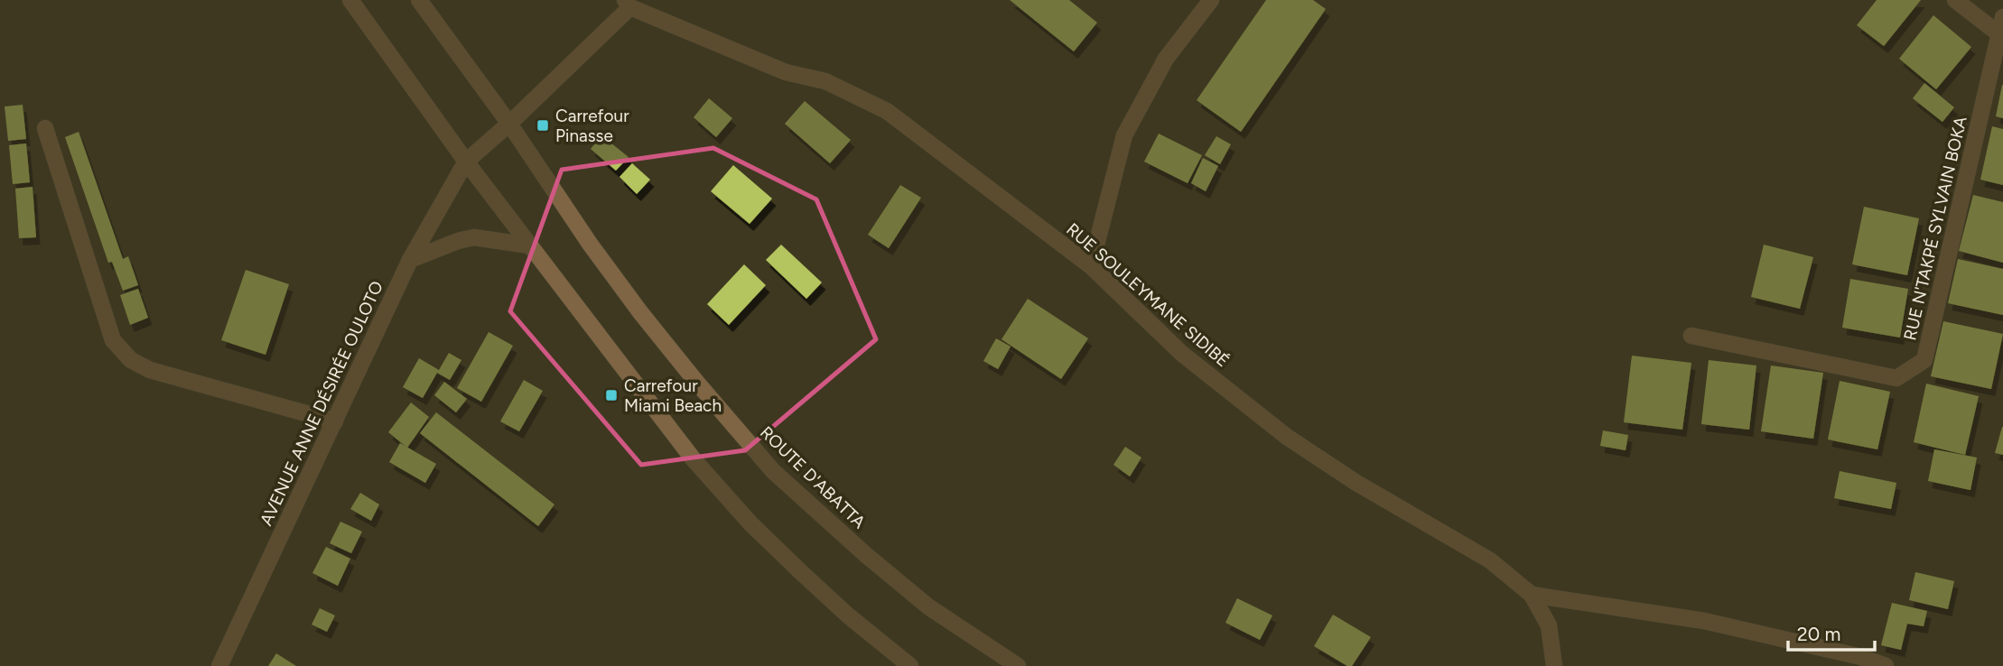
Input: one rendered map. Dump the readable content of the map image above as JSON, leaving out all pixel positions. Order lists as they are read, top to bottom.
{
  "streets": {
    "street": [
      "RUE N'TAKPÉ SYLVAIN BOKA",
      "RUE SOULEYMANE SIDIBÉ",
      "AVENUE ANNE DÉSIRÉE OULOTO",
      "ROUTE D'ABATTA"
    ]
  },
  "crossings": [
    ["RUE SOULEYMANE SIDIBÉ", "AVENUE ANNE DÉSIRÉE OULOTO"],
    ["AVENUE ANNE DÉSIRÉE OULOTO", "ROUTE D'ABATTA"]
  ],
  "places": {
    "transit": ["Carrefour Pinasse", "Carrefour Miami Beach"]
  },
  "scale_bar": "20 m"
}
